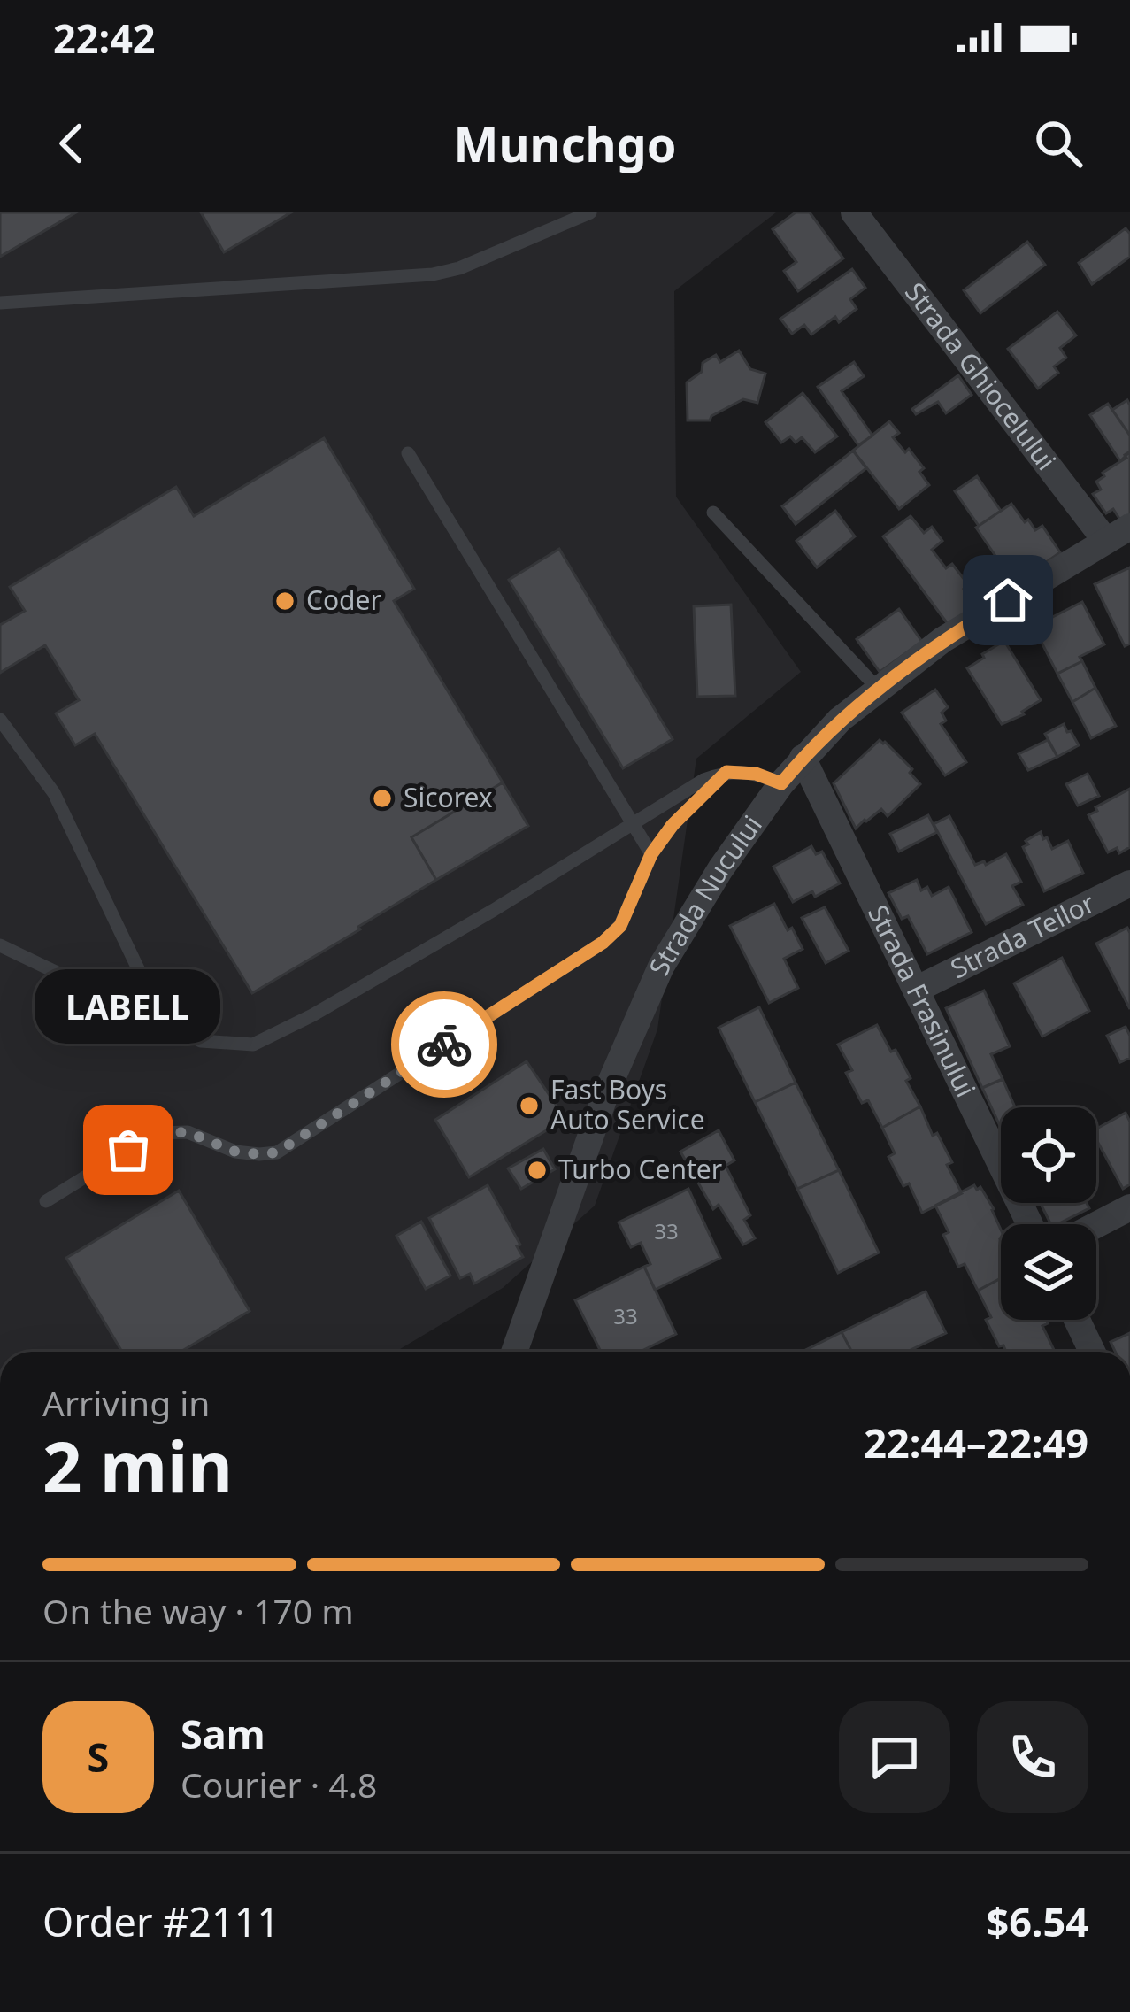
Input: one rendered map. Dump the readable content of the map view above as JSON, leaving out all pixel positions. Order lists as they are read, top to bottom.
{
  "streets": {
    "street": [
      "Strada Ghiocelului",
      "Strada Nucului",
      "Strada Teilor",
      "Strada Frasinului"
    ]
  },
  "crossings": [
    ["Strada Ghiocelului", "Strada Nucului"],
    ["Strada Nucului", "Strada Frasinului"],
    ["Strada Teilor", "Strada Frasinului"]
  ],
  "places": [
    "Coder",
    "Sicorex",
    "Fast Boys Auto Service",
    "LABELL",
    "Turbo Center"
  ],
  "house_numbers": ["33", "33"],
  "page": {
    "status": "22:42",
    "header": "Munchgo",
    "bubble": "LABELL",
    "heading": ["2 min", "Arriving in", "22:44–22:49"],
    "panel": [
      "Sam",
      "Courier · 4.8",
      "Order #2111",
      "$6.54"
    ],
    "bar": "On the way · 170 m",
    "round": "S"
  }
}
